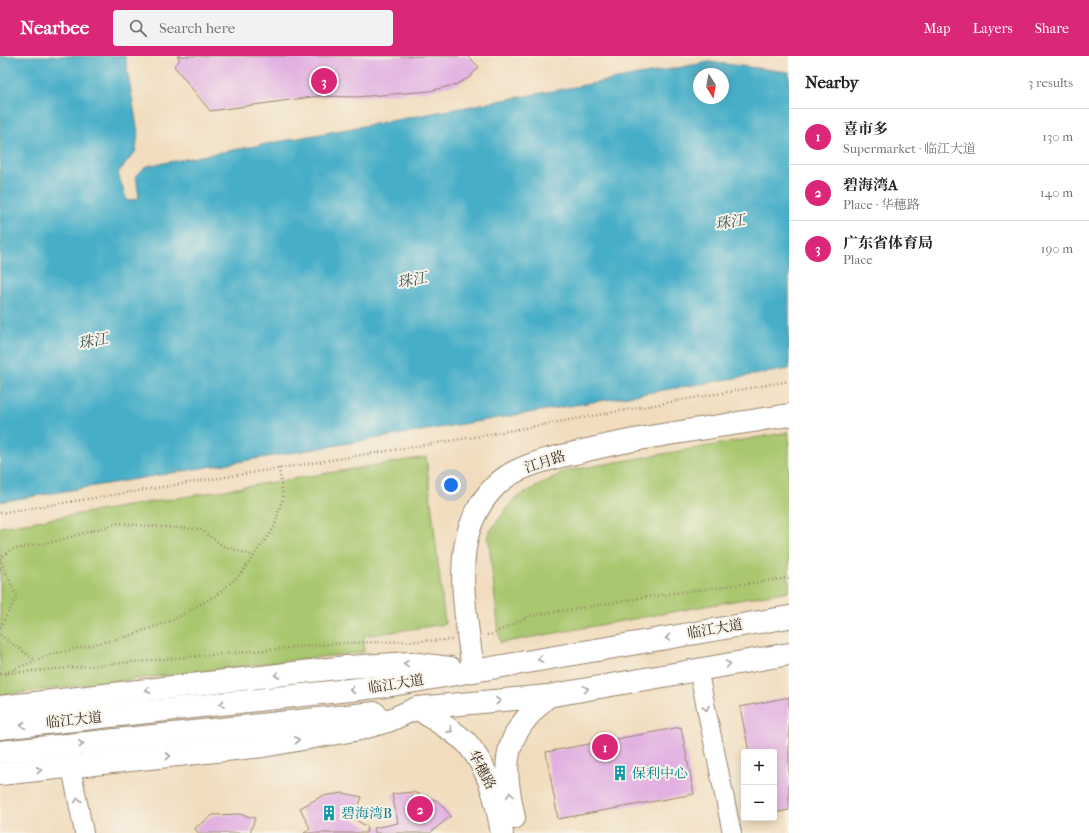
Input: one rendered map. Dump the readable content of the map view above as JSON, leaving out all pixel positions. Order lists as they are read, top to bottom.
{
  "streets": {
    "main road": ["江月路", "临江大道", "华穗路"]
  },
  "crossings": [
    ["江月路", "临江大道"],
    ["临江大道", "华穗路"]
  ],
  "water": ["珠江"],
  "places": {
    "building": ["保利中心", "碧海湾B"]
  },
  "north": "bottom",
  "page": {
    "header": "Nearbee",
    "search": "Search here",
    "nav": ["Map", "Layers", "Share"],
    "heading": ["Nearby", "3 results"],
    "pins": ["3", "1", "2"],
    "list": [
      {
        "mark": "1",
        "name": "喜市多",
        "note": "Supermarket · 临江大道",
        "value": "130 m"
      },
      {
        "mark": "2",
        "name": "碧海湾A",
        "note": "Place · 华穗路",
        "value": "140 m"
      },
      {
        "mark": "3",
        "name": "广东省体育局",
        "note": "Place",
        "value": "190 m"
      }
    ],
    "map_buttons": ["+", "−"]
  }
}
